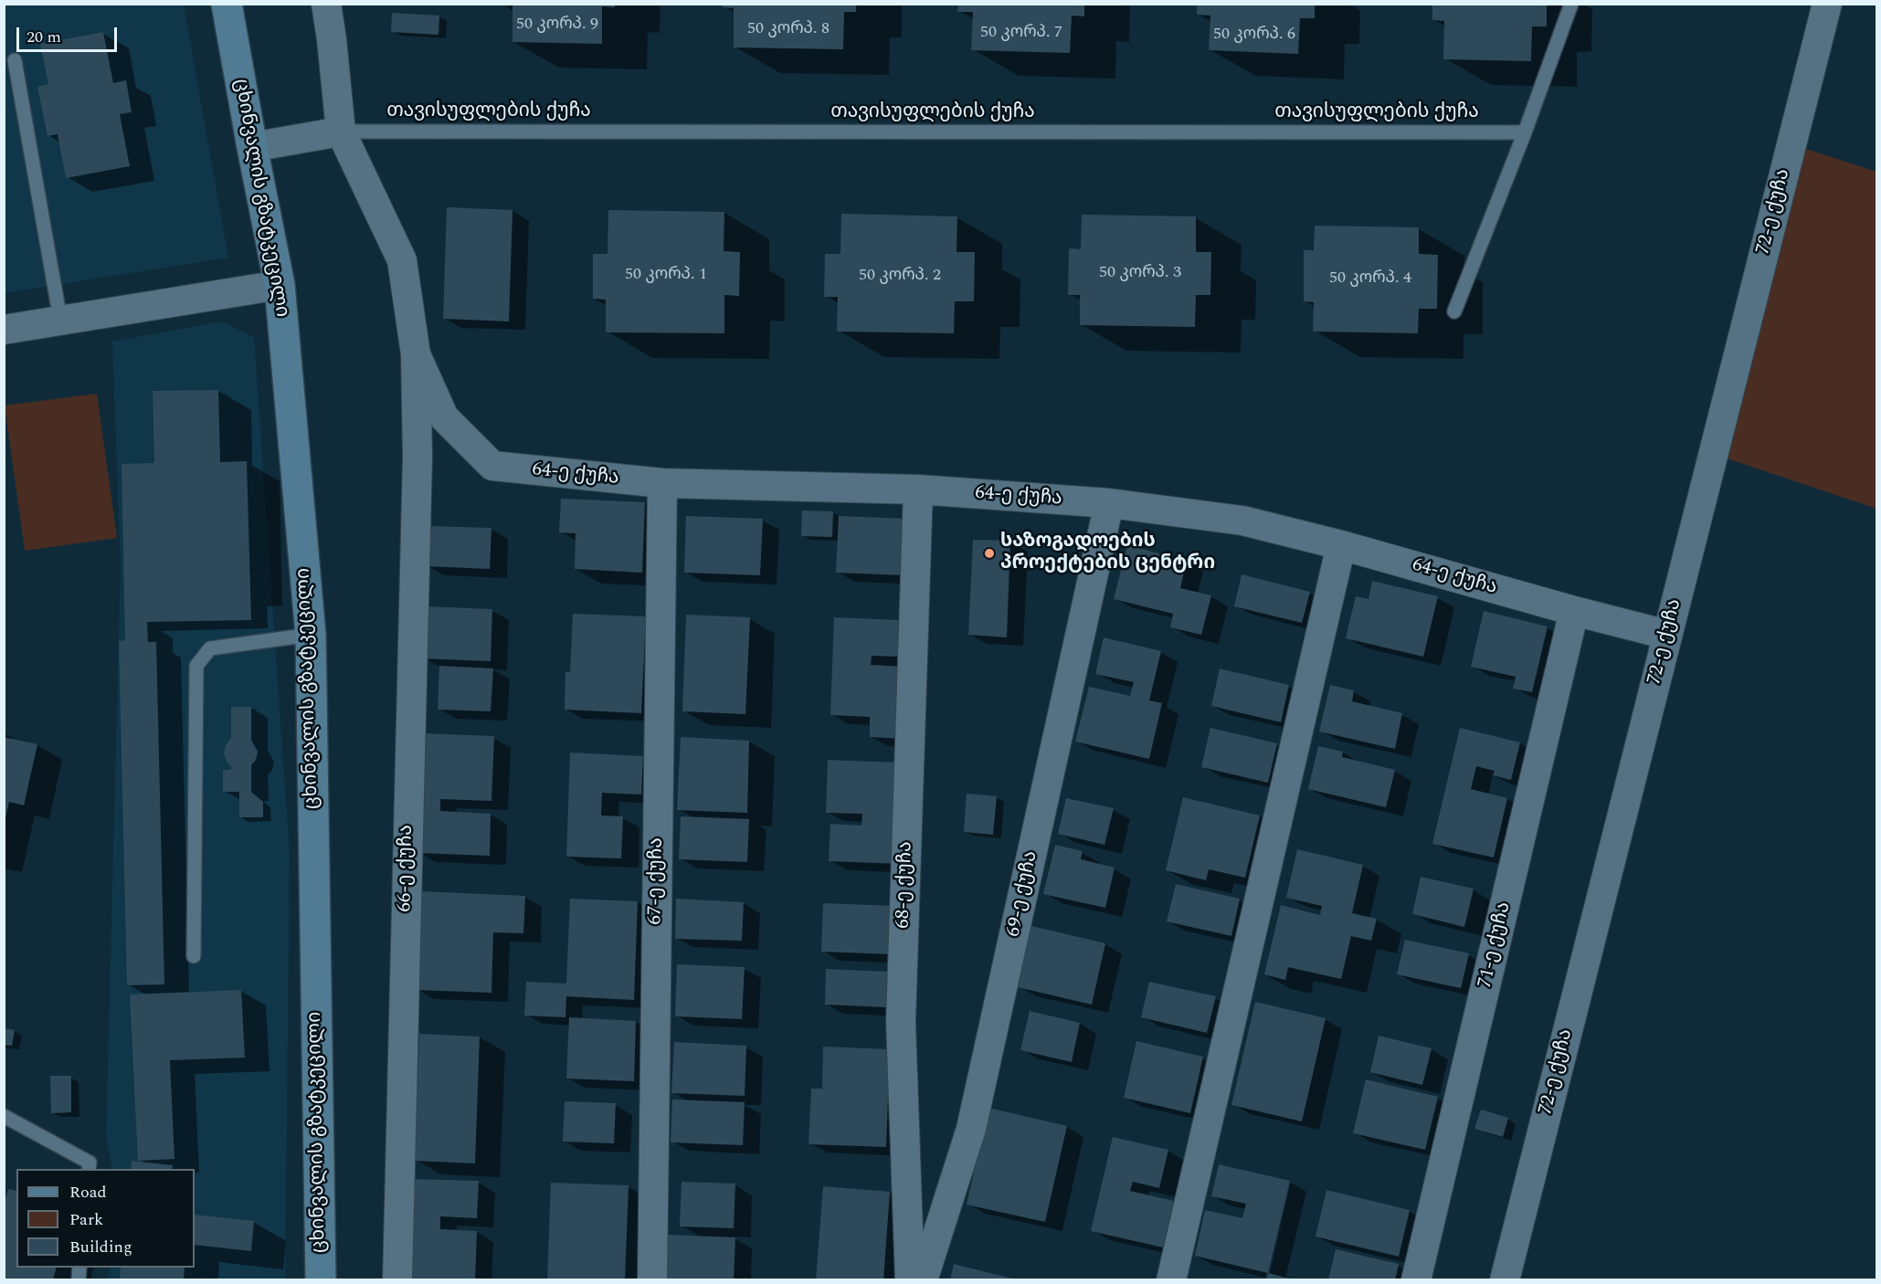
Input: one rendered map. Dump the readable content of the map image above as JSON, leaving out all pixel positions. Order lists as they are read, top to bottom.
{
  "streets": {
    "main road": ["ცხინვალის გზატკეცილი"],
    "street": [
      "72-ე ქუჩა",
      "64-ე ქუჩა",
      "66-ე ქუჩა",
      "67-ე ქუჩა",
      "68-ე ქუჩა",
      "69-ე ქუჩა",
      "71-ე ქუჩა"
    ],
    "lane": ["თავისუფლების ქუჩა"]
  },
  "crossings": [
    ["72-ე ქუჩა", "64-ე ქუჩა"],
    ["64-ე ქუჩა", "66-ე ქუჩა"],
    ["64-ე ქუჩა", "67-ე ქუჩა"],
    ["64-ე ქუჩა", "68-ე ქუჩა"],
    ["64-ე ქუჩა", "69-ე ქუჩა"],
    ["64-ე ქუჩა", "71-ე ქუჩა"]
  ],
  "places": ["საზოგადოების პროექტების ცენტრი"],
  "house_numbers": [
    "50 კორპ. 9",
    "50 კორპ. 8",
    "50 კორპ. 7",
    "50 კორპ. 6",
    "50 კორპ. 3",
    "50 კორპ. 1",
    "50 კორპ. 2",
    "50 კორპ. 4"
  ],
  "legend": ["Road", "Park", "Building"],
  "scale_bar": "20 m"
}
